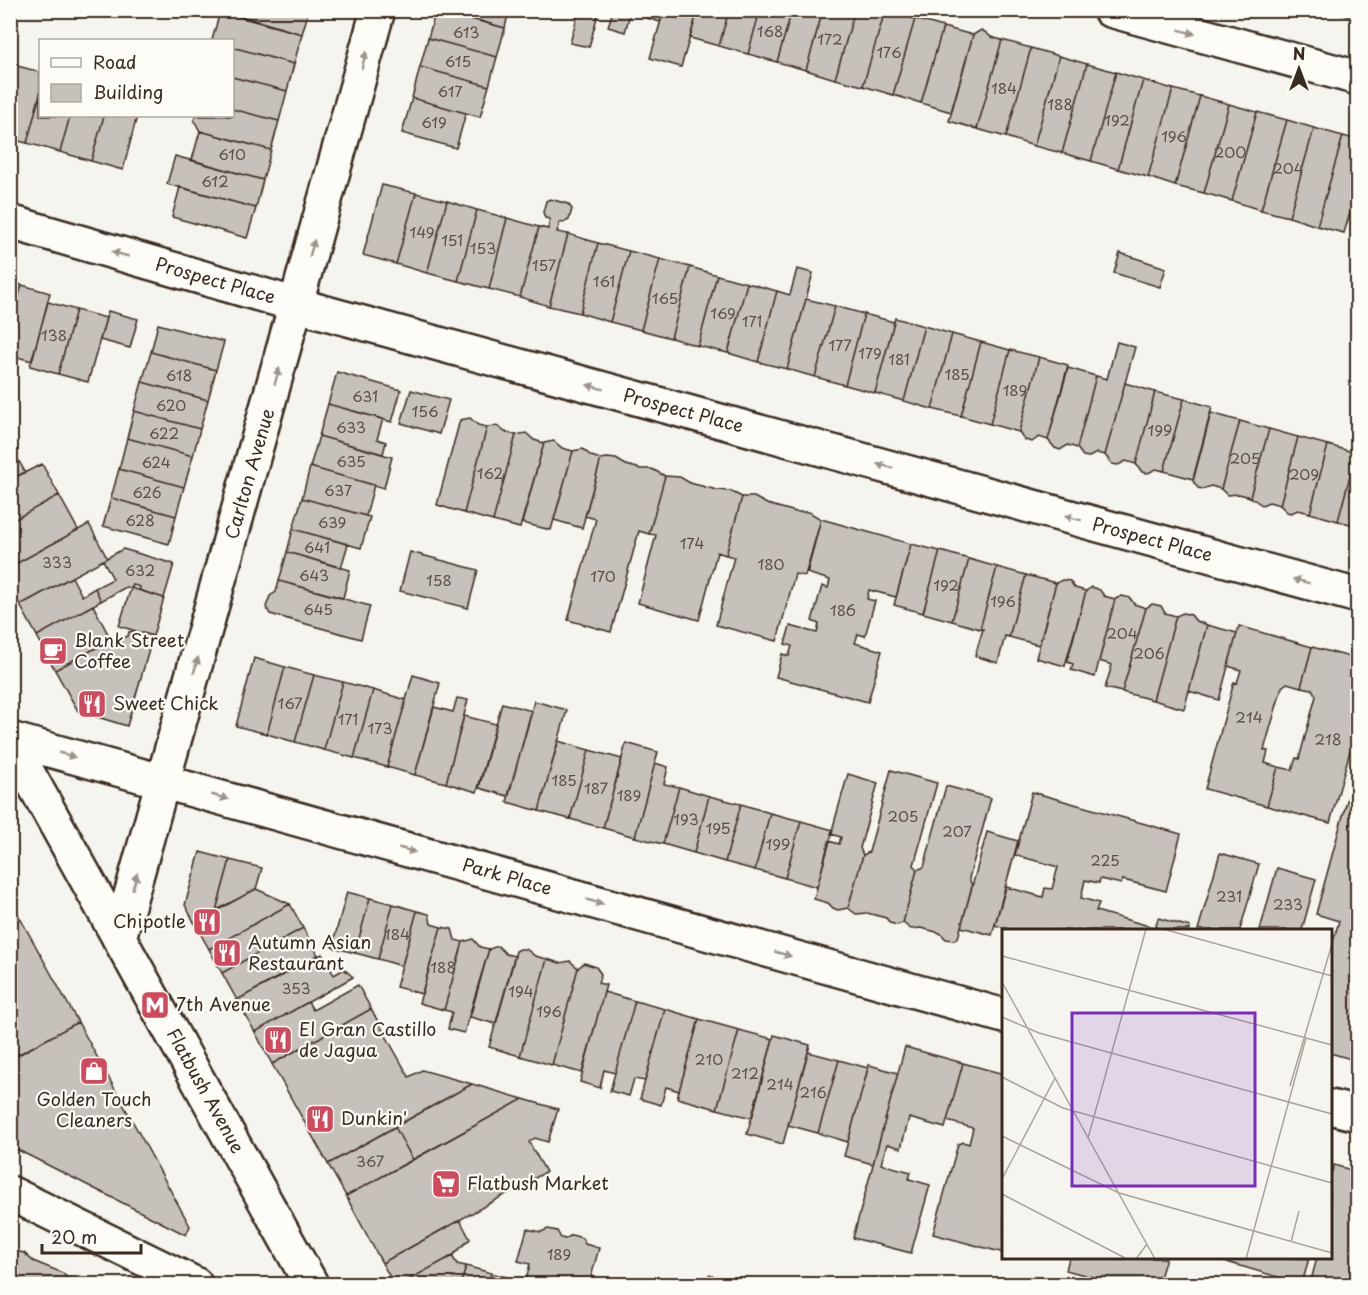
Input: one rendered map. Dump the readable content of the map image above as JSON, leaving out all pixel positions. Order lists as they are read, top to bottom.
{
  "streets": {
    "street": [
      "Prospect Place",
      "Carlton Avenue",
      "Park Place",
      "Flatbush Avenue"
    ]
  },
  "crossings": [
    ["Prospect Place", "Carlton Avenue"],
    ["Carlton Avenue", "Park Place"],
    ["Carlton Avenue", "Flatbush Avenue"],
    ["Park Place", "Flatbush Avenue"]
  ],
  "one_way": ["Prospect Place", "Carlton Avenue", "Park Place"],
  "places": {
    "cafe": ["Blank Street Coffee"],
    "restaurant": [
      "Sweet Chick",
      "Chipotle",
      "Autumn Asian Restaurant",
      "El Gran Castillo de Jagua",
      "Dunkin'"
    ],
    "metro station": ["7th Avenue"],
    "shop": ["Golden Touch Cleaners"],
    "supermarket": ["Flatbush Market"]
  },
  "house_numbers": [
    "168",
    "613",
    "172",
    "176",
    "615",
    "184",
    "617",
    "188",
    "192",
    "619",
    "196",
    "200",
    "610",
    "204",
    "612",
    "149",
    "151",
    "153",
    "157",
    "161",
    "165",
    "169",
    "171",
    "138",
    "177",
    "179",
    "181",
    "185",
    "618",
    "189",
    "631",
    "620",
    "156",
    "633",
    "199",
    "622",
    "205",
    "635",
    "624",
    "162",
    "209",
    "637",
    "626",
    "628",
    "639",
    "174",
    "641",
    "333",
    "180",
    "632",
    "643",
    "170",
    "158",
    "192",
    "196",
    "645",
    "186",
    "204",
    "206",
    "167",
    "214",
    "171",
    "173",
    "218",
    "185",
    "187",
    "189",
    "205",
    "193",
    "195",
    "207",
    "199",
    "225",
    "231",
    "233",
    "184",
    "188",
    "353",
    "194",
    "196",
    "210",
    "212",
    "214",
    "216",
    "367",
    "189"
  ],
  "legend": ["Road", "Building"],
  "scale_bar": "20 m",
  "north": "top"
}
